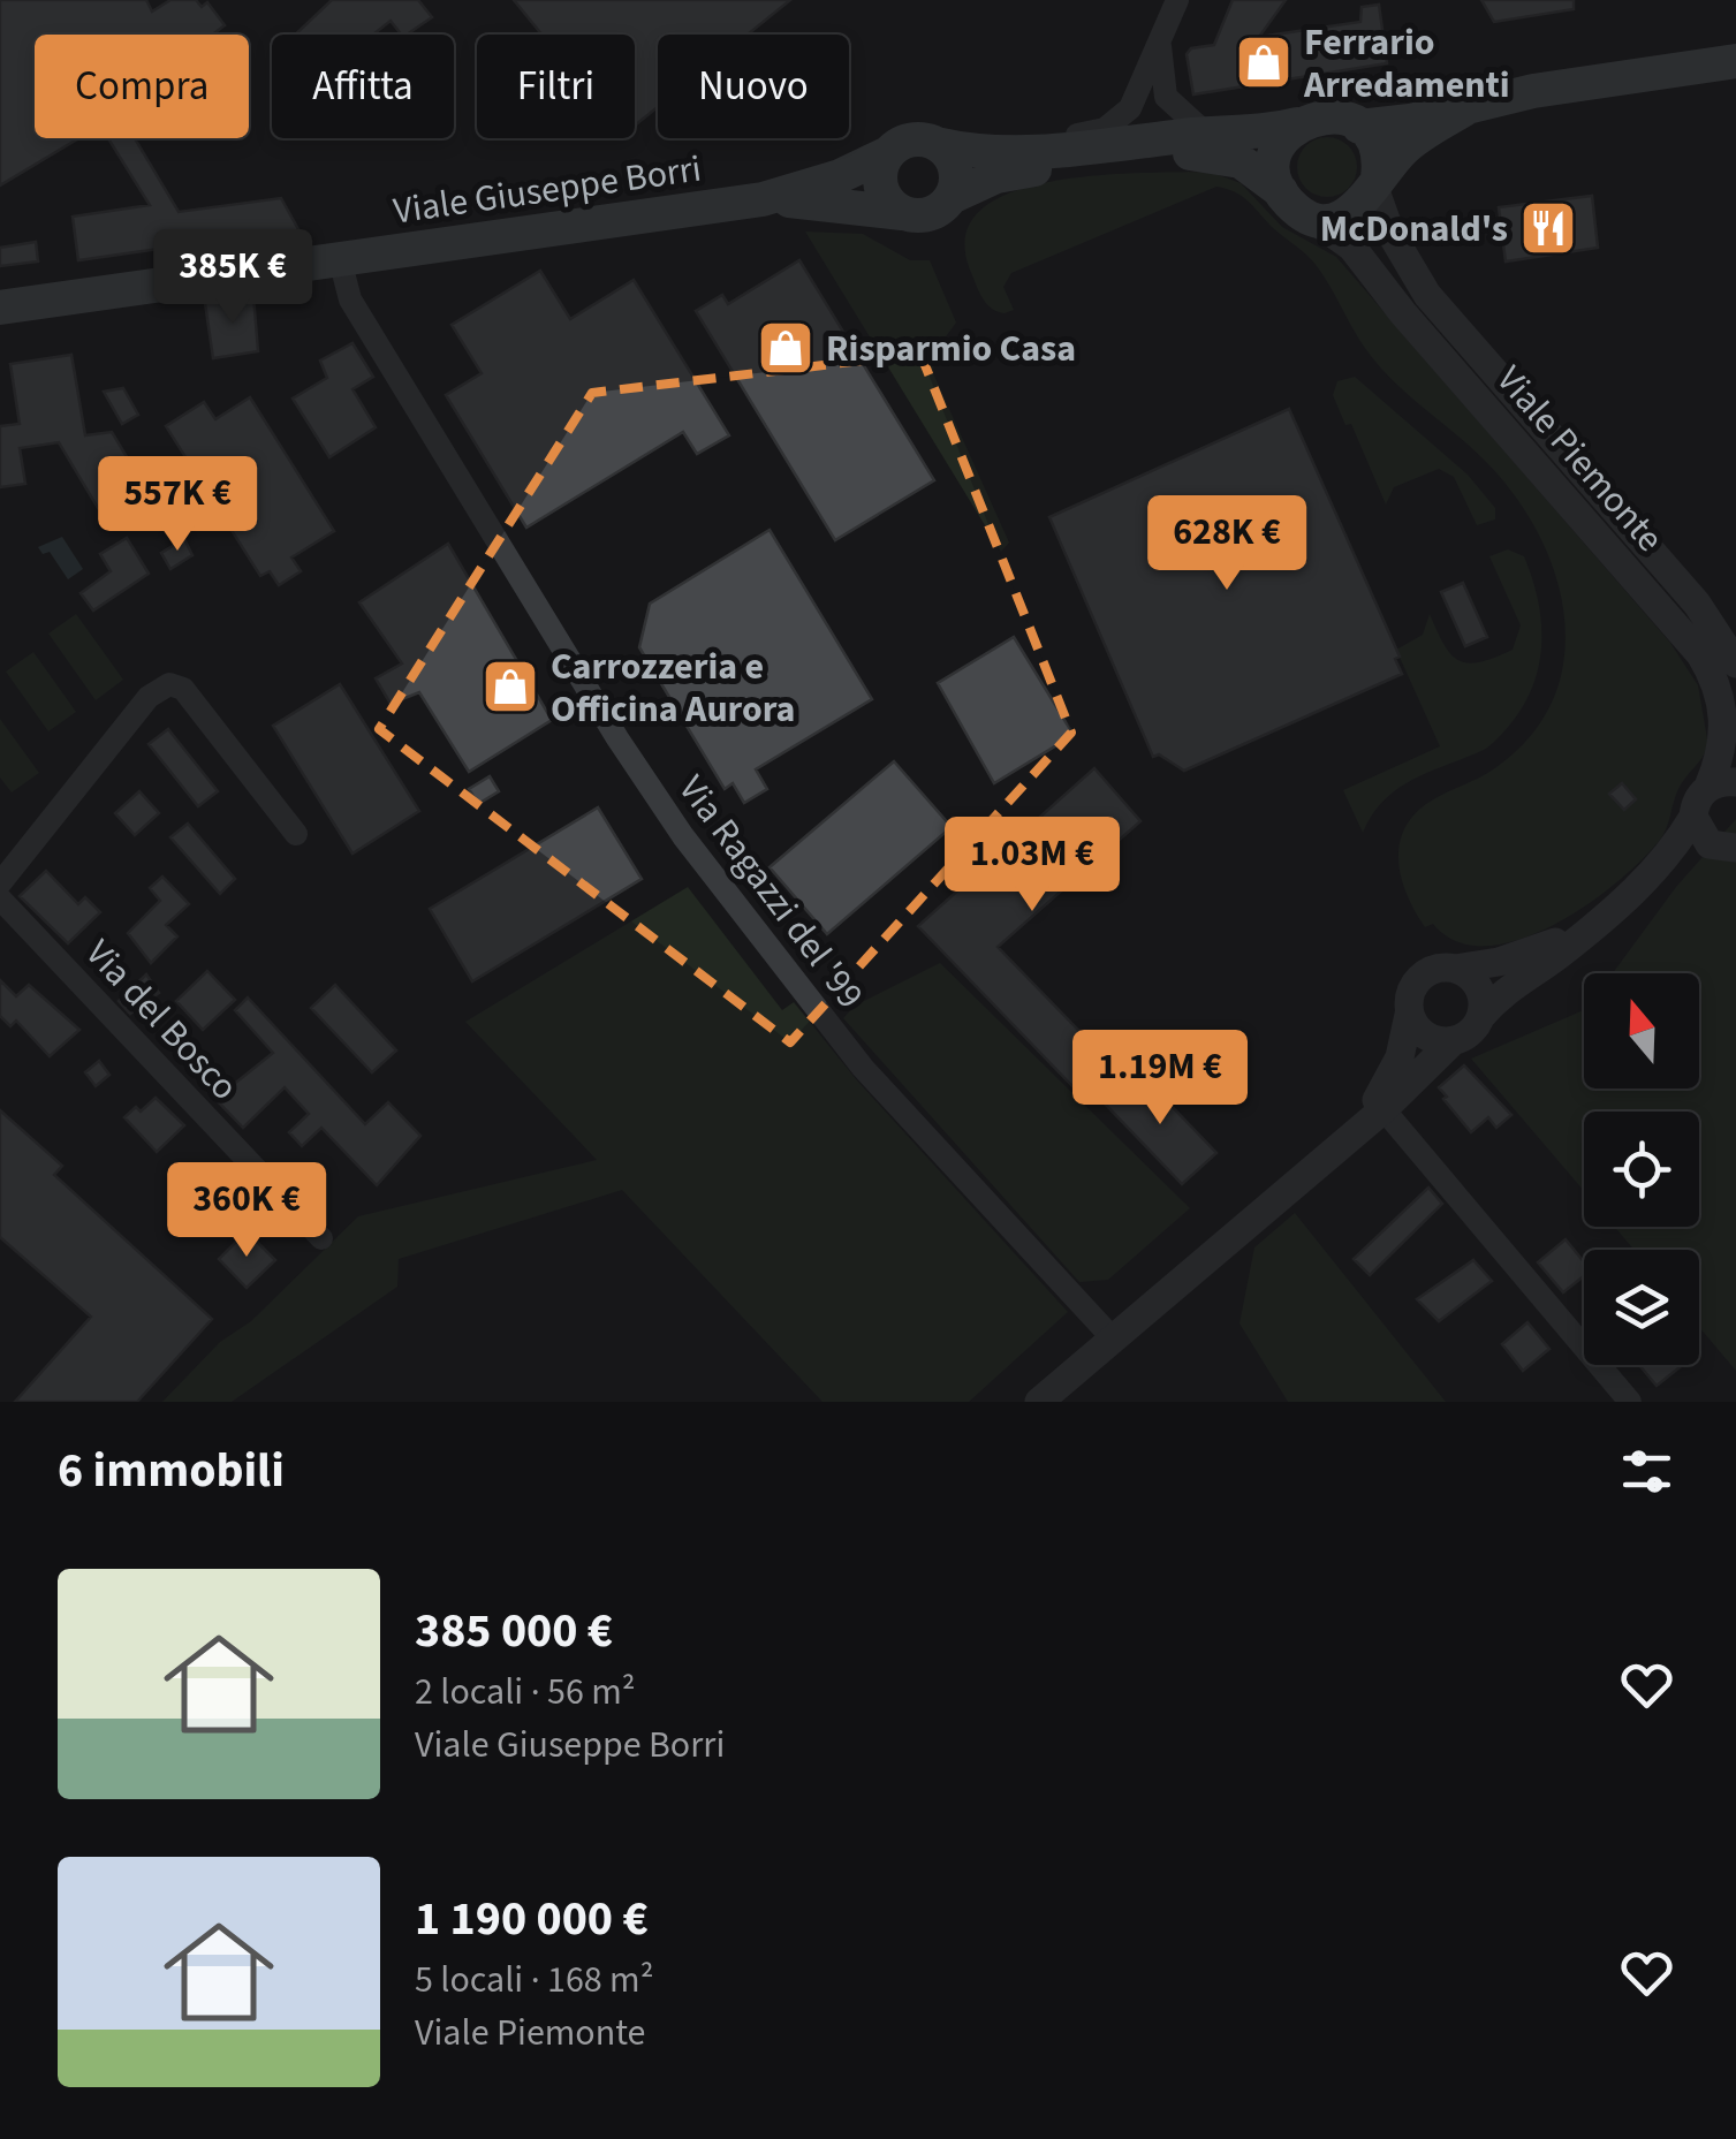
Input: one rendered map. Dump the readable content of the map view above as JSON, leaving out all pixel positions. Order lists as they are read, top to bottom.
{
  "streets": {
    "main road": ["Viale Giuseppe Borri"],
    "street": ["Viale Piemonte", "Via Ragazzi del '99", "Via del Bosco"]
  },
  "crossings": [
    ["Viale Giuseppe Borri", "Viale Piemonte"],
    ["Viale Giuseppe Borri", "Via Ragazzi del '99"]
  ],
  "places": {
    "shop": ["Ferrario Arredamenti", "Risparmio Casa", "Carrozzeria e Officina Aurora"],
    "restaurant": ["McDonald's"]
  },
  "north": "top",
  "page": {
    "chip": [
      "Compra",
      "Affitta",
      "Filtri",
      "Nuovo"
    ],
    "price": [
      "385K €",
      "557K €",
      "628K €",
      "1.03M €",
      "1.19M €",
      "360K €"
    ],
    "heading": "6 immobili",
    "list": [
      {
        "name": "385 000 €",
        "note": "2 locali · 56 m² · Viale Giuseppe Borri"
      },
      {
        "name": "1 190 000 €",
        "note": "5 locali · 168 m² · Viale Piemonte"
      }
    ]
  }
}
